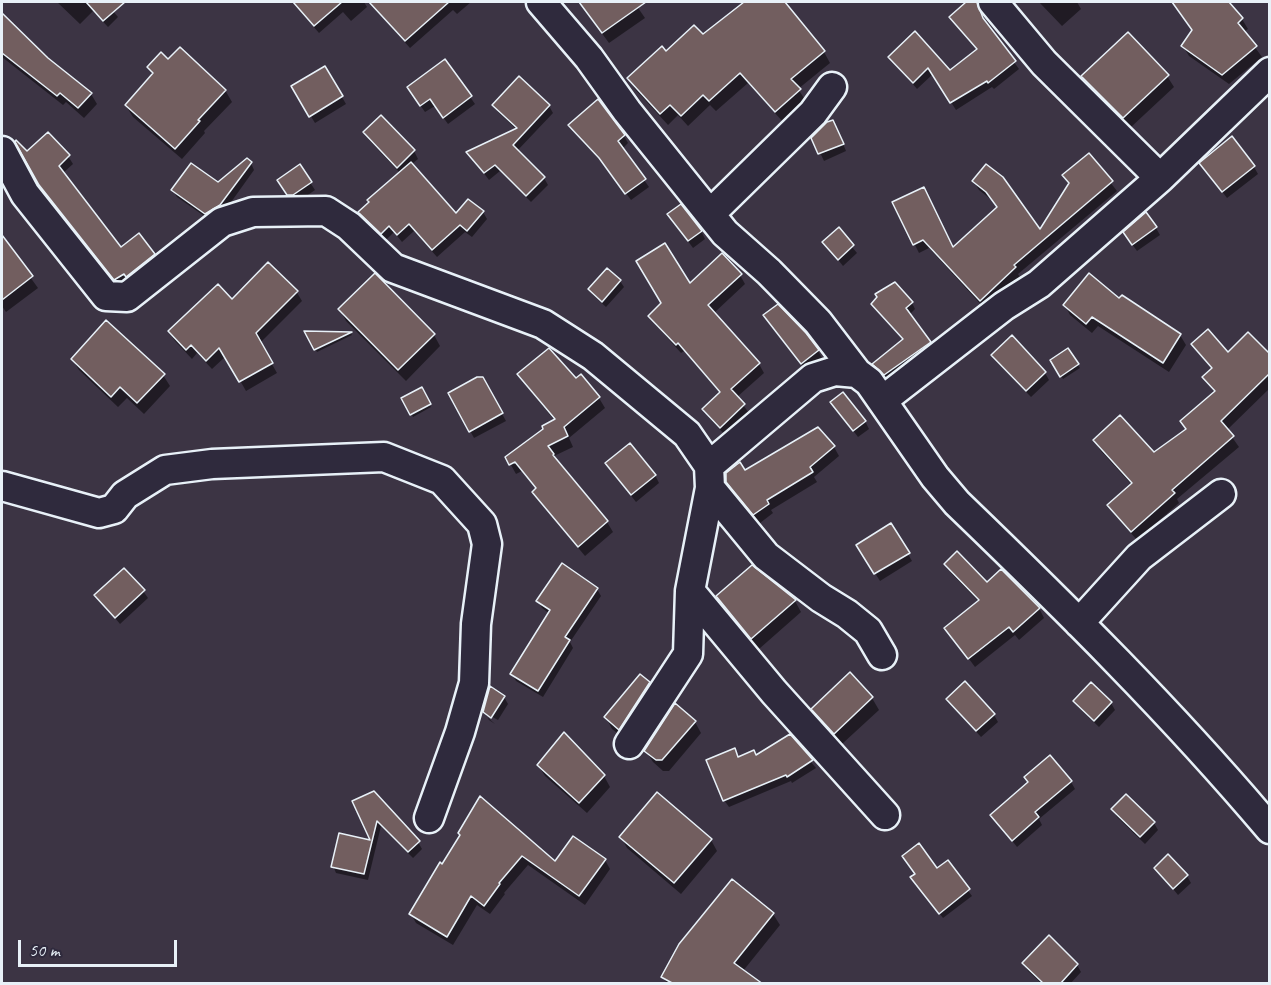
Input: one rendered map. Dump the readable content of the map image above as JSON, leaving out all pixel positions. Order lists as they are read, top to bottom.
{
  "scale_bar": "50 m"
}
